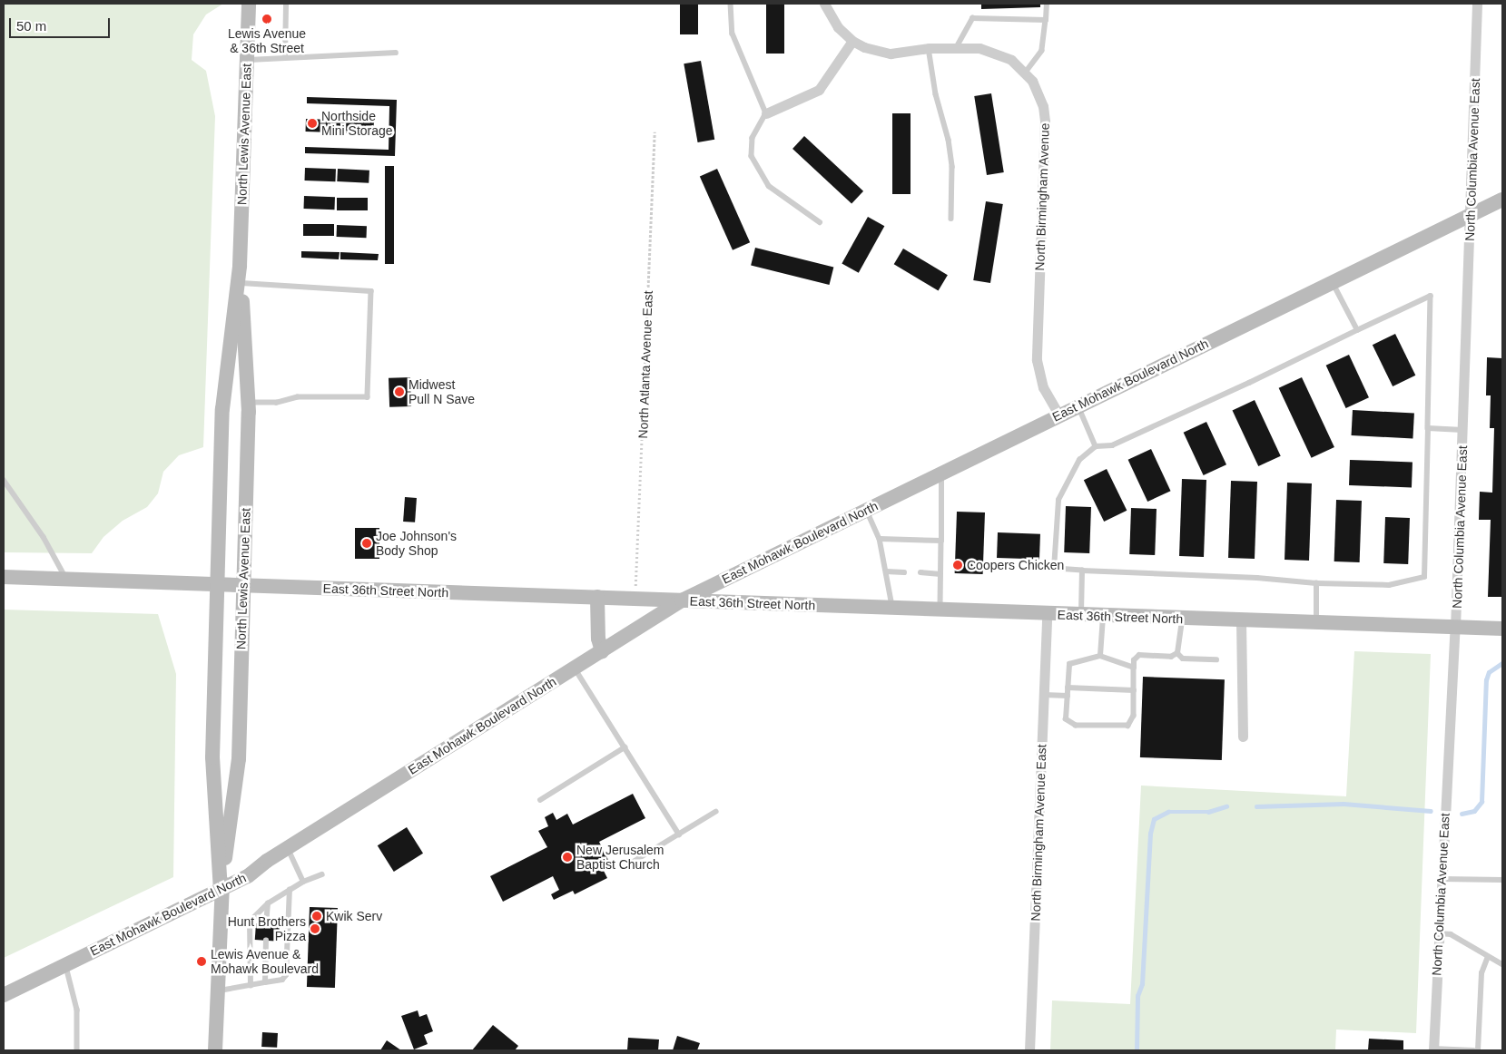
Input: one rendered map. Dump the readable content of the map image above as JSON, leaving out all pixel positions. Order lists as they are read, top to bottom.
{
  "streets": {
    "main road": ["North Lewis Avenue East", "East Mohawk Boulevard North", "East 36th Street North"],
    "street": ["North Columbia Avenue East", "North Birmingham Avenue", "North Birmingham Avenue East"],
    "path": ["North Atlanta Avenue East"]
  },
  "crossings": [
    ["North Lewis Avenue East", "East Mohawk Boulevard North"],
    ["North Lewis Avenue East", "East 36th Street North"],
    ["North Columbia Avenue East", "East Mohawk Boulevard North"],
    ["North Columbia Avenue East", "East 36th Street North"],
    ["North Birmingham Avenue", "East Mohawk Boulevard North"],
    ["North Atlanta Avenue East", "East 36th Street North"],
    ["East Mohawk Boulevard North", "East 36th Street North"],
    ["East 36th Street North", "North Birmingham Avenue East"]
  ],
  "places": [
    "Lewis Avenue & 36th Street",
    "Northside Mini Storage",
    "Midwest Pull N Save",
    "Joe Johnson's Body Shop",
    "Coopers Chicken",
    "New Jerusalem Baptist Church",
    "Kwik Serv",
    "Hunt Brothers Pizza",
    "Lewis Avenue & Mohawk Boulevard"
  ],
  "scale_bar": "50 m"
}
